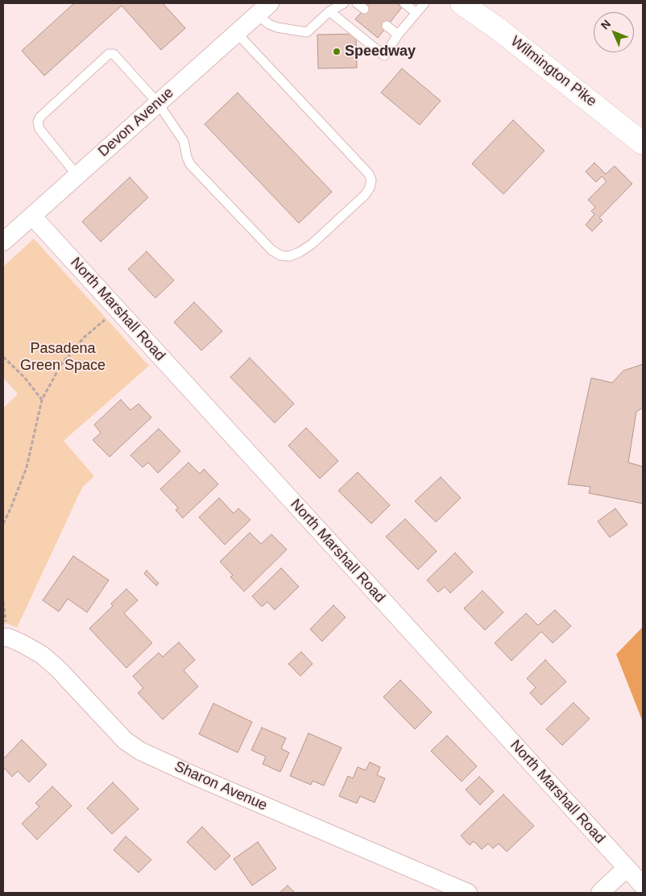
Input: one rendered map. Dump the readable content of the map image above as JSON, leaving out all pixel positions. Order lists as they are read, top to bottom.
{
  "streets": {
    "main road": ["Wilmington Pike"],
    "street": ["Devon Avenue", "North Marshall Road", "Sharon Avenue"]
  },
  "crossings": [
    ["Devon Avenue", "North Marshall Road"]
  ],
  "parks": ["Pasadena Green Space"],
  "places": ["Speedway"],
  "north": "top left"
}
